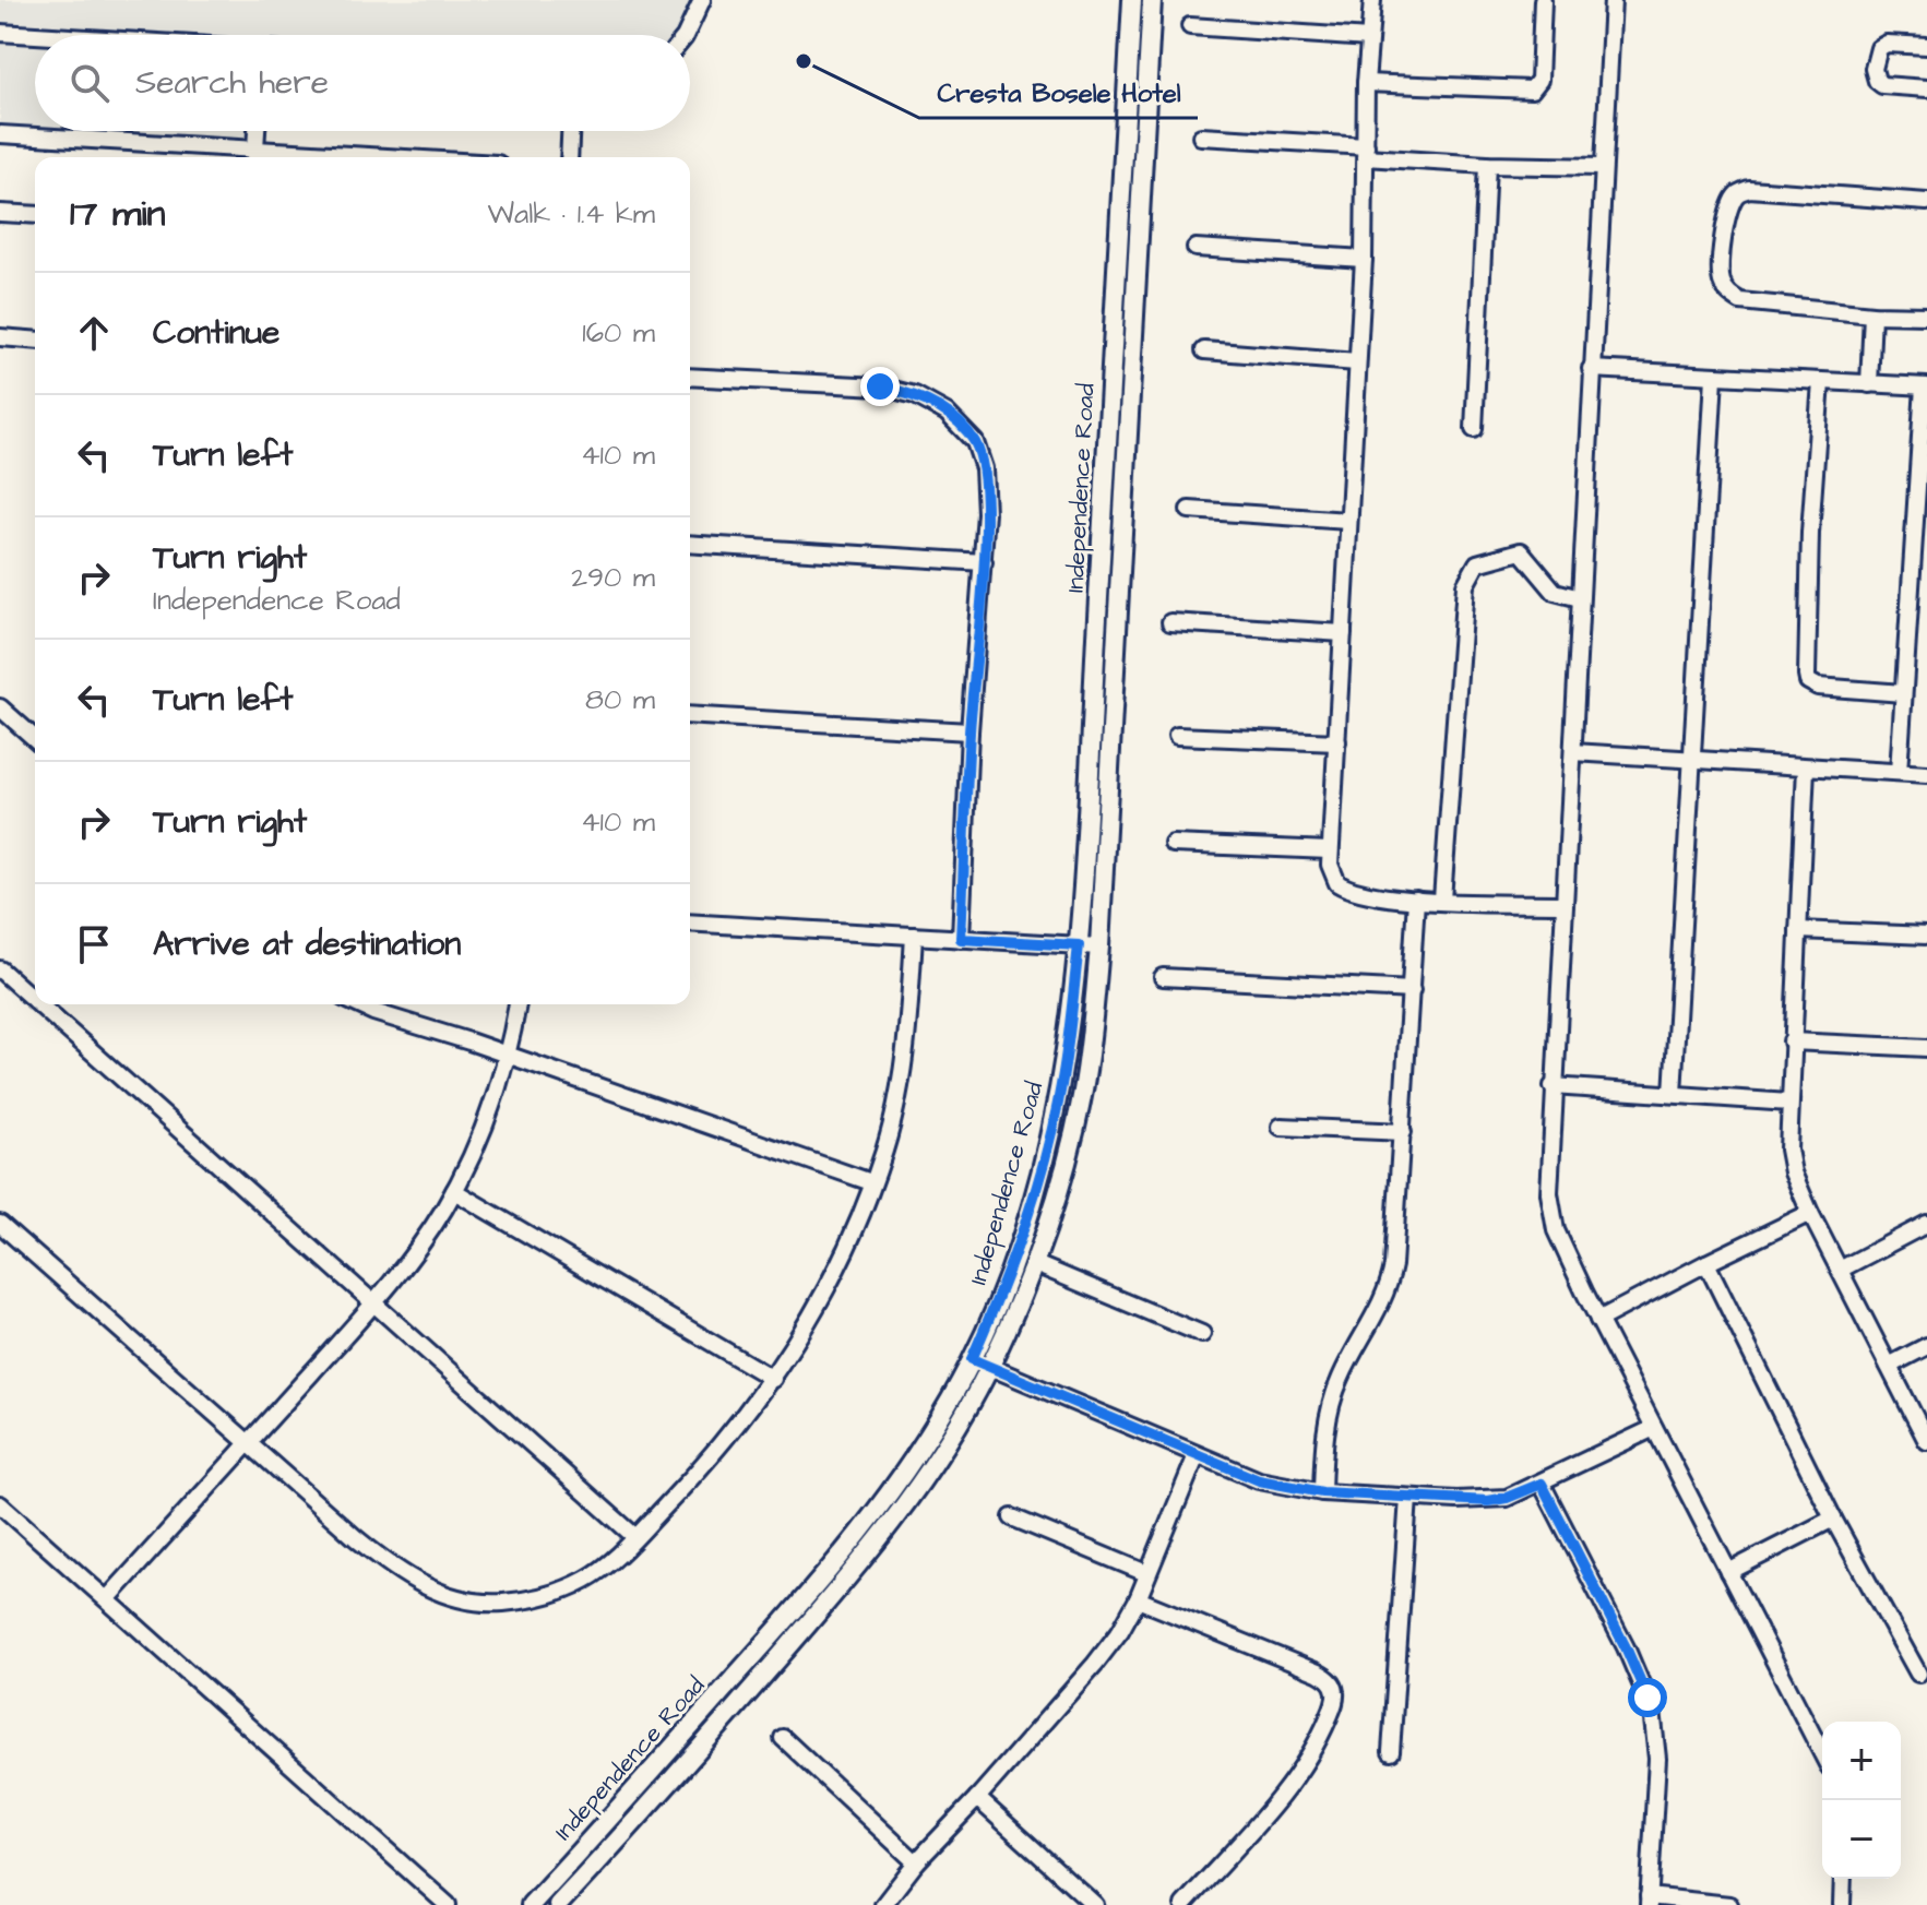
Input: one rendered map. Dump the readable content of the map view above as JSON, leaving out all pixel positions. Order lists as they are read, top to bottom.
{
  "streets": {
    "main road": ["Independence Road"]
  },
  "places": ["Cresta Bosele Hotel"],
  "page": {
    "search": "Search here",
    "heading": ["17 min", "Walk · 1.4 km"],
    "list": [
      ["Continue", "160 m"],
      ["Turn left", "410 m"],
      ["Turn right", "Independence Road", "290 m"],
      ["Turn left", "80 m"],
      ["Turn right", "410 m"],
      "Arrive at destination"
    ],
    "map_buttons": ["+", "−"]
  }
}
